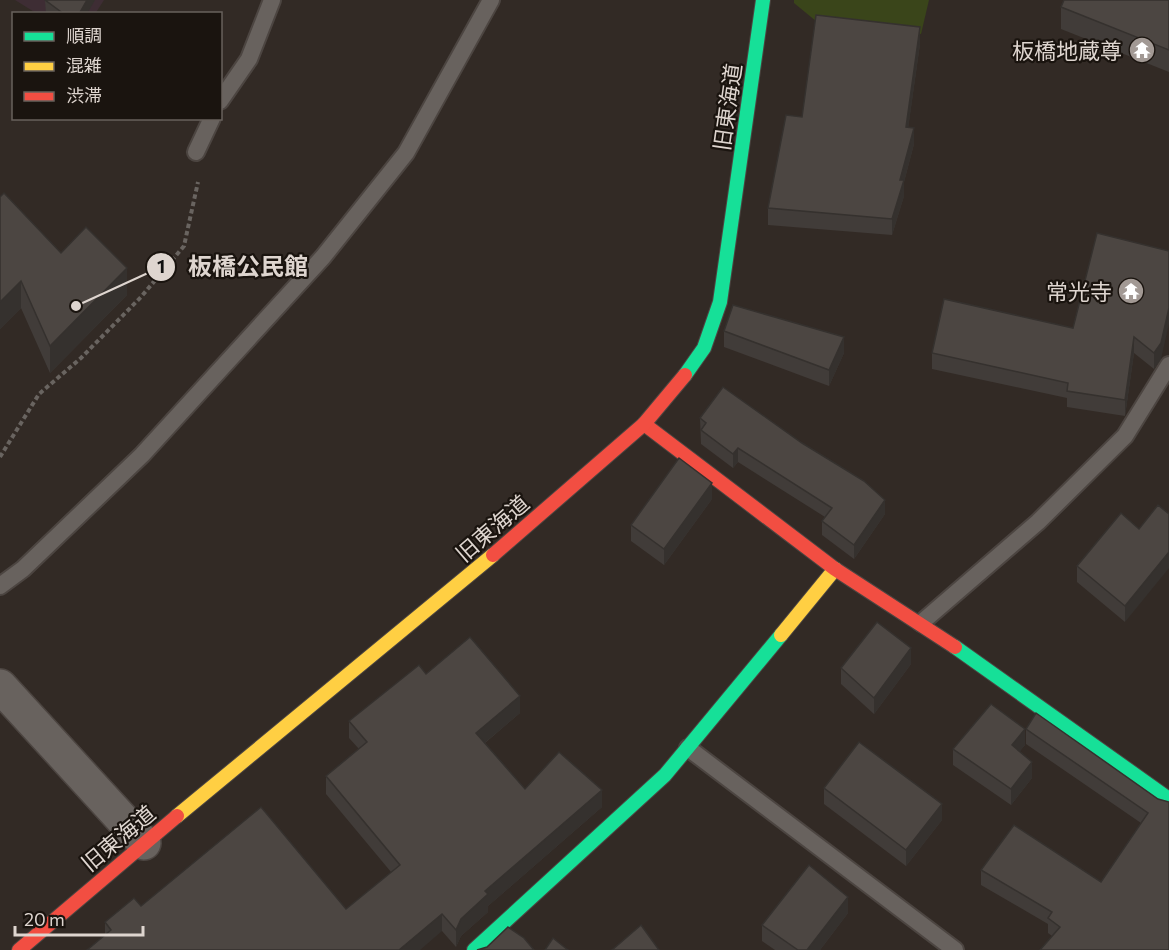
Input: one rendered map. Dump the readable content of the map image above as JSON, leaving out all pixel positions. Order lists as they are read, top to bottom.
{
  "streets": {
    "street": ["旧東海道"]
  },
  "places": {
    "temple": ["板橋地蔵尊", "常光寺"],
    "other": ["板橋公民館"]
  },
  "legend": ["順調", "混雑", "渋滞"],
  "scale_bar": "20 m"
}
